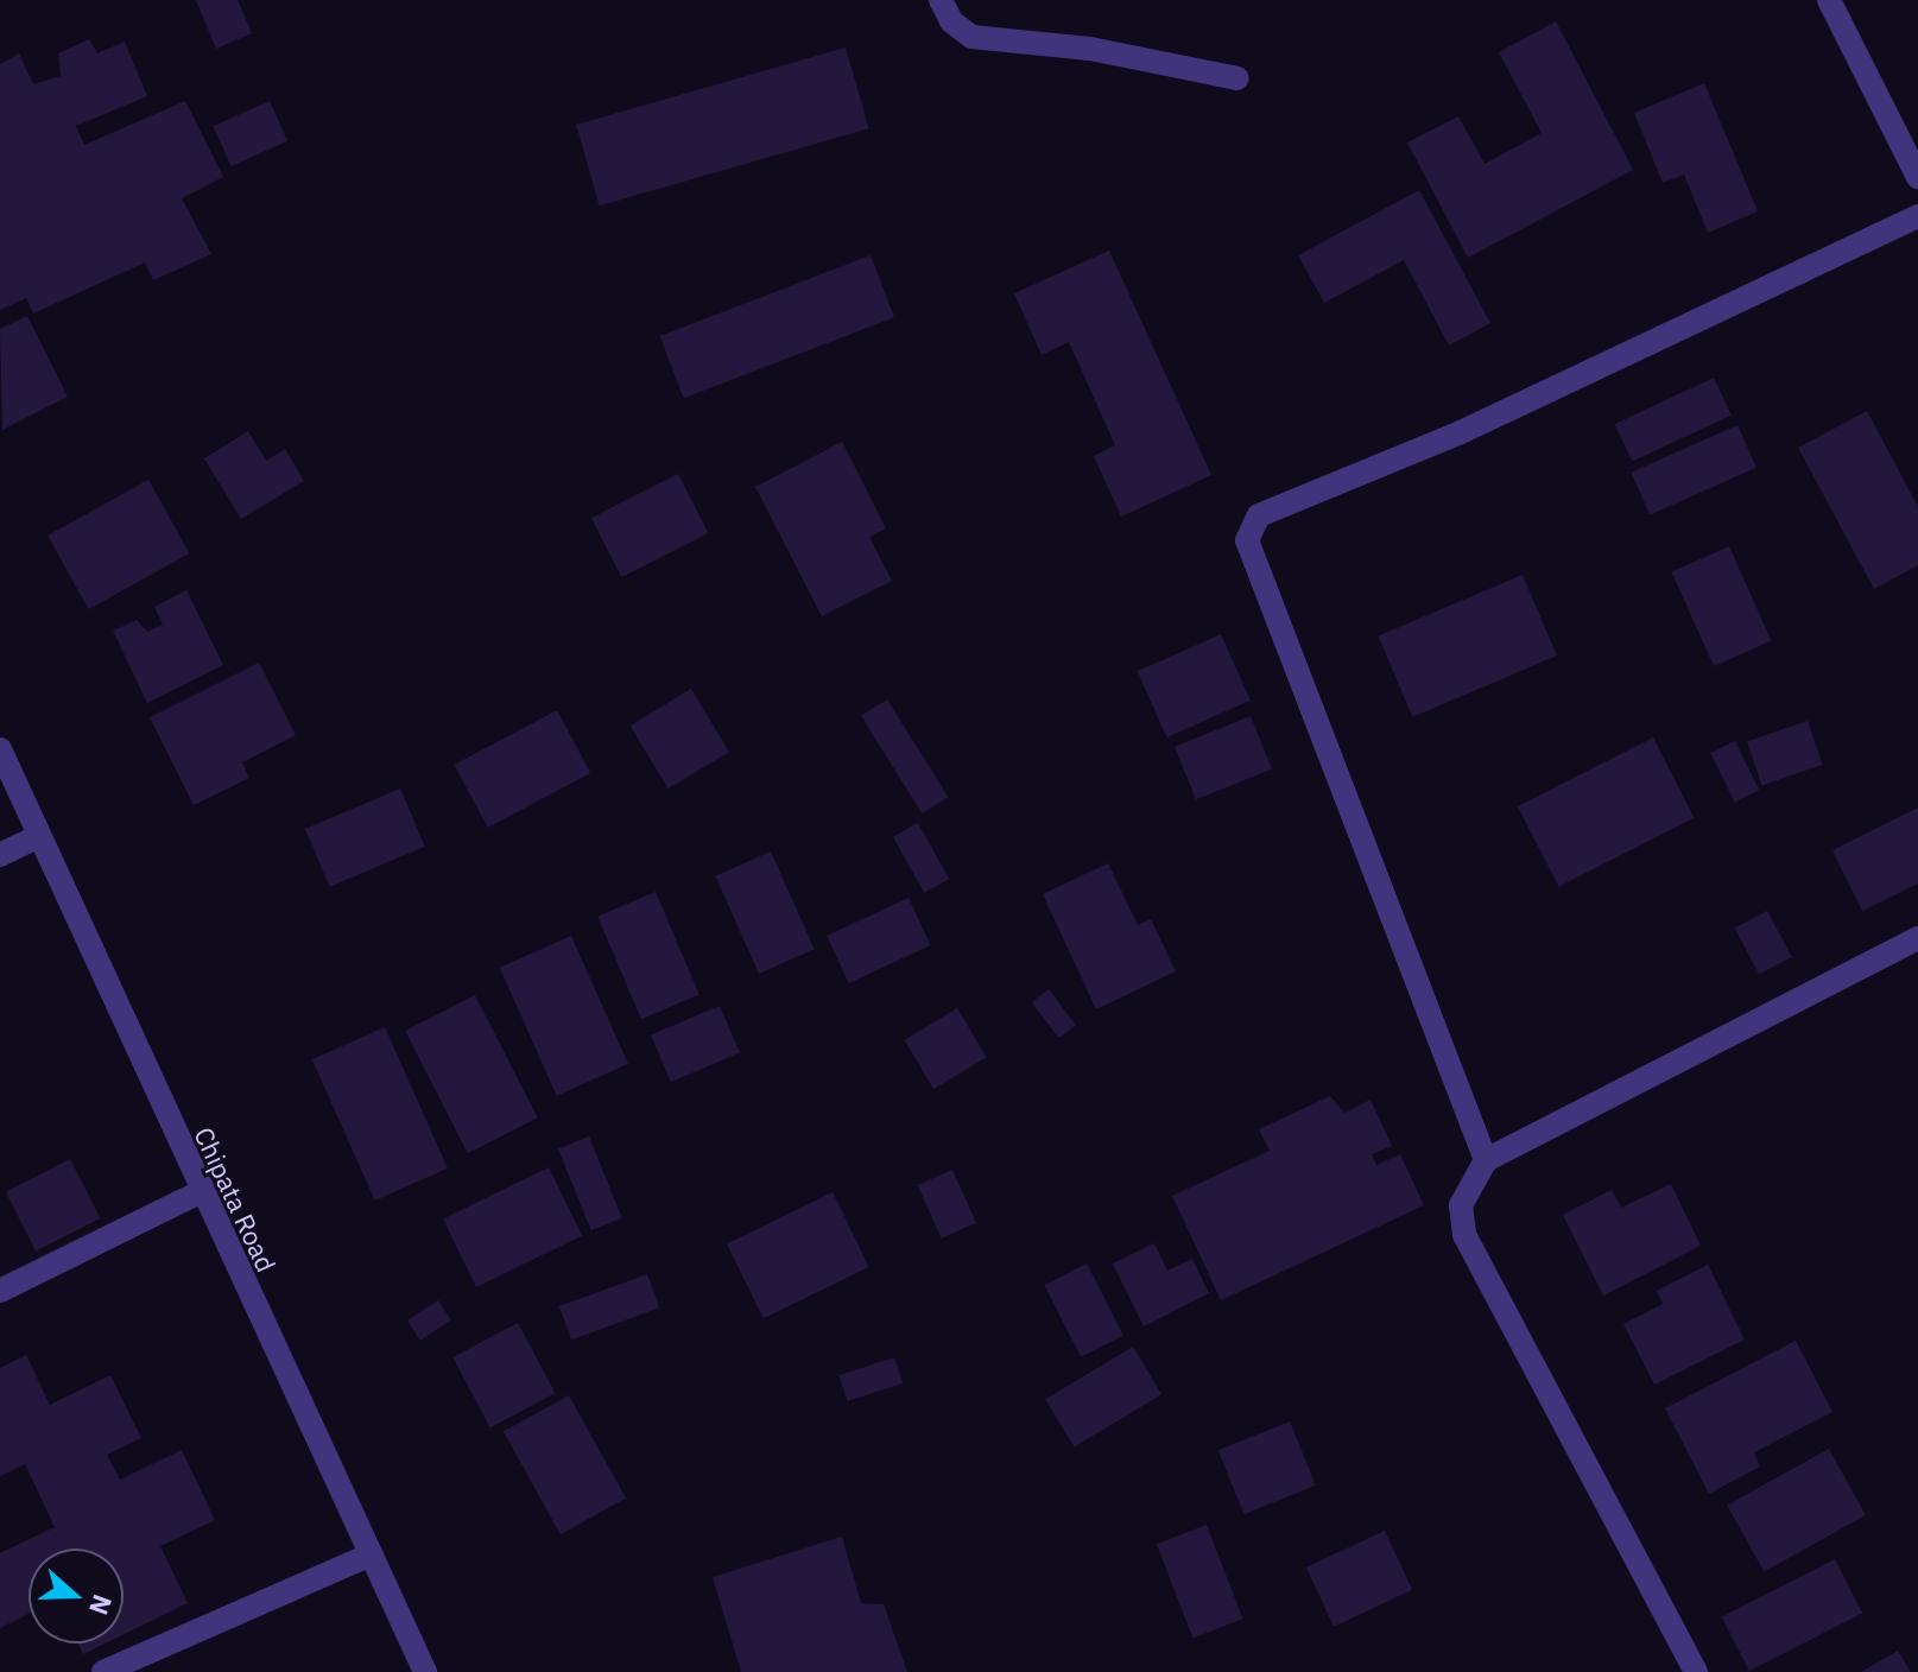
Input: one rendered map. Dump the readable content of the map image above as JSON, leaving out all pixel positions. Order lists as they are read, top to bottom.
{
  "streets": {
    "street": ["Chipata Road"]
  },
  "north": "right"
}
